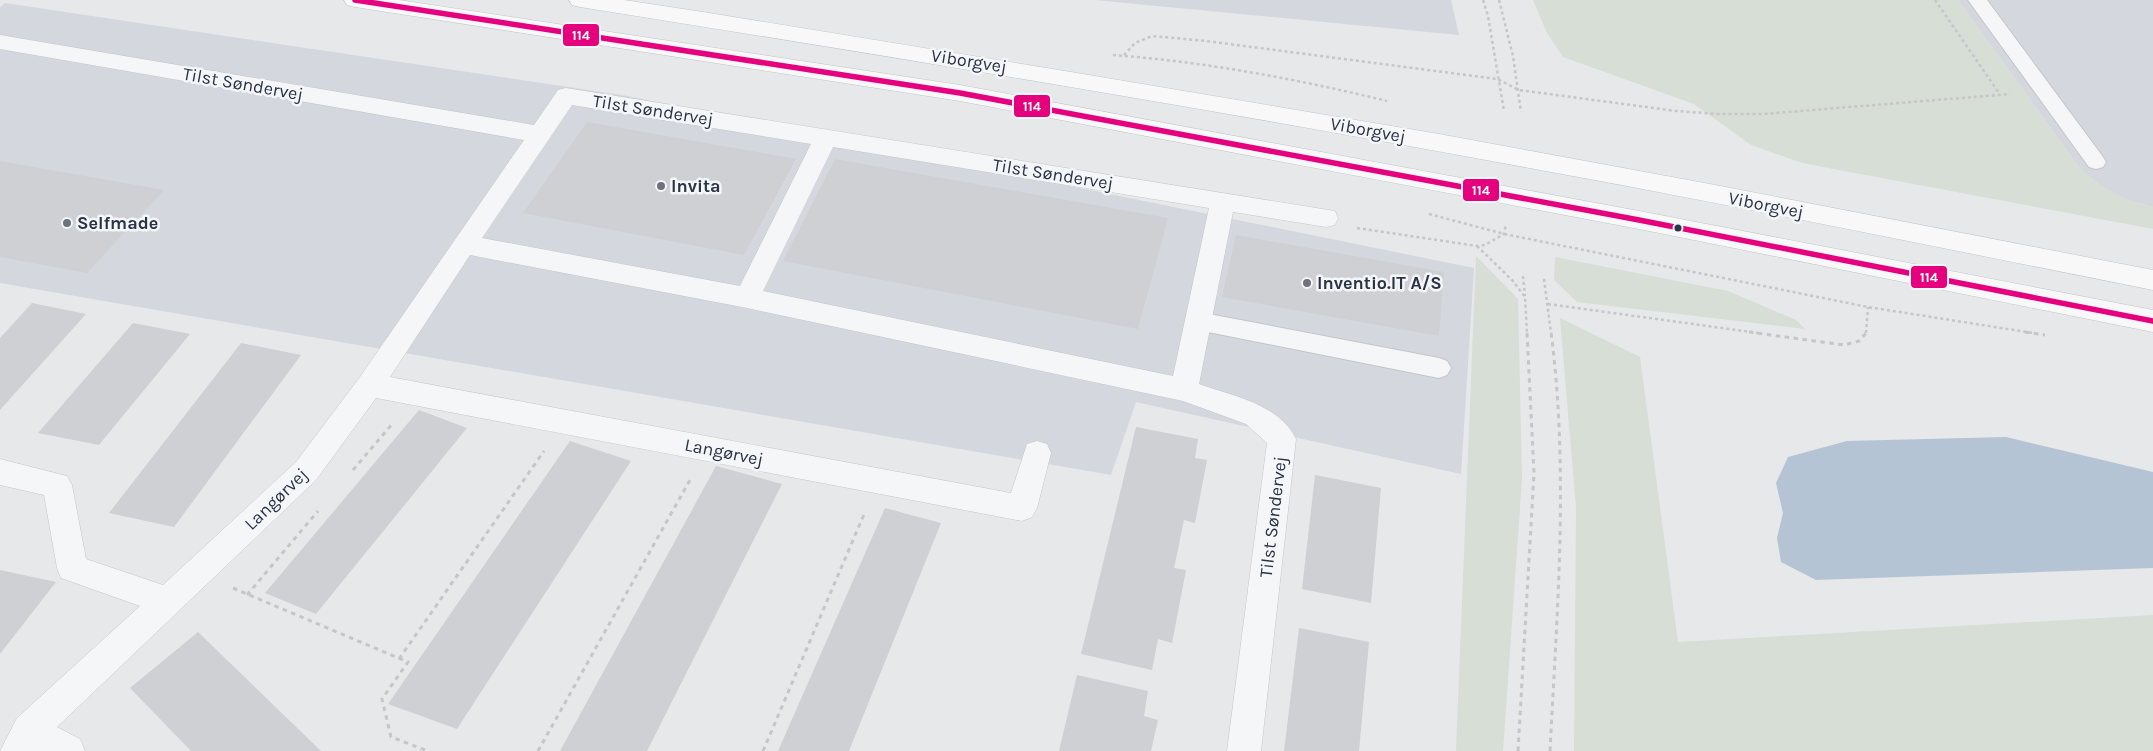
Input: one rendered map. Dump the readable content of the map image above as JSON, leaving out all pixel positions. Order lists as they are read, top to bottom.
{
  "streets": {
    "main road": ["Viborgvej"],
    "street": ["Tilst Søndervej", "Langørvej"]
  },
  "crossings": [
    ["Tilst Søndervej", "Langørvej"]
  ],
  "places": ["Invita", "Selfmade", "Inventio.IT A/S"],
  "lines": ["transit line 114"]
}
